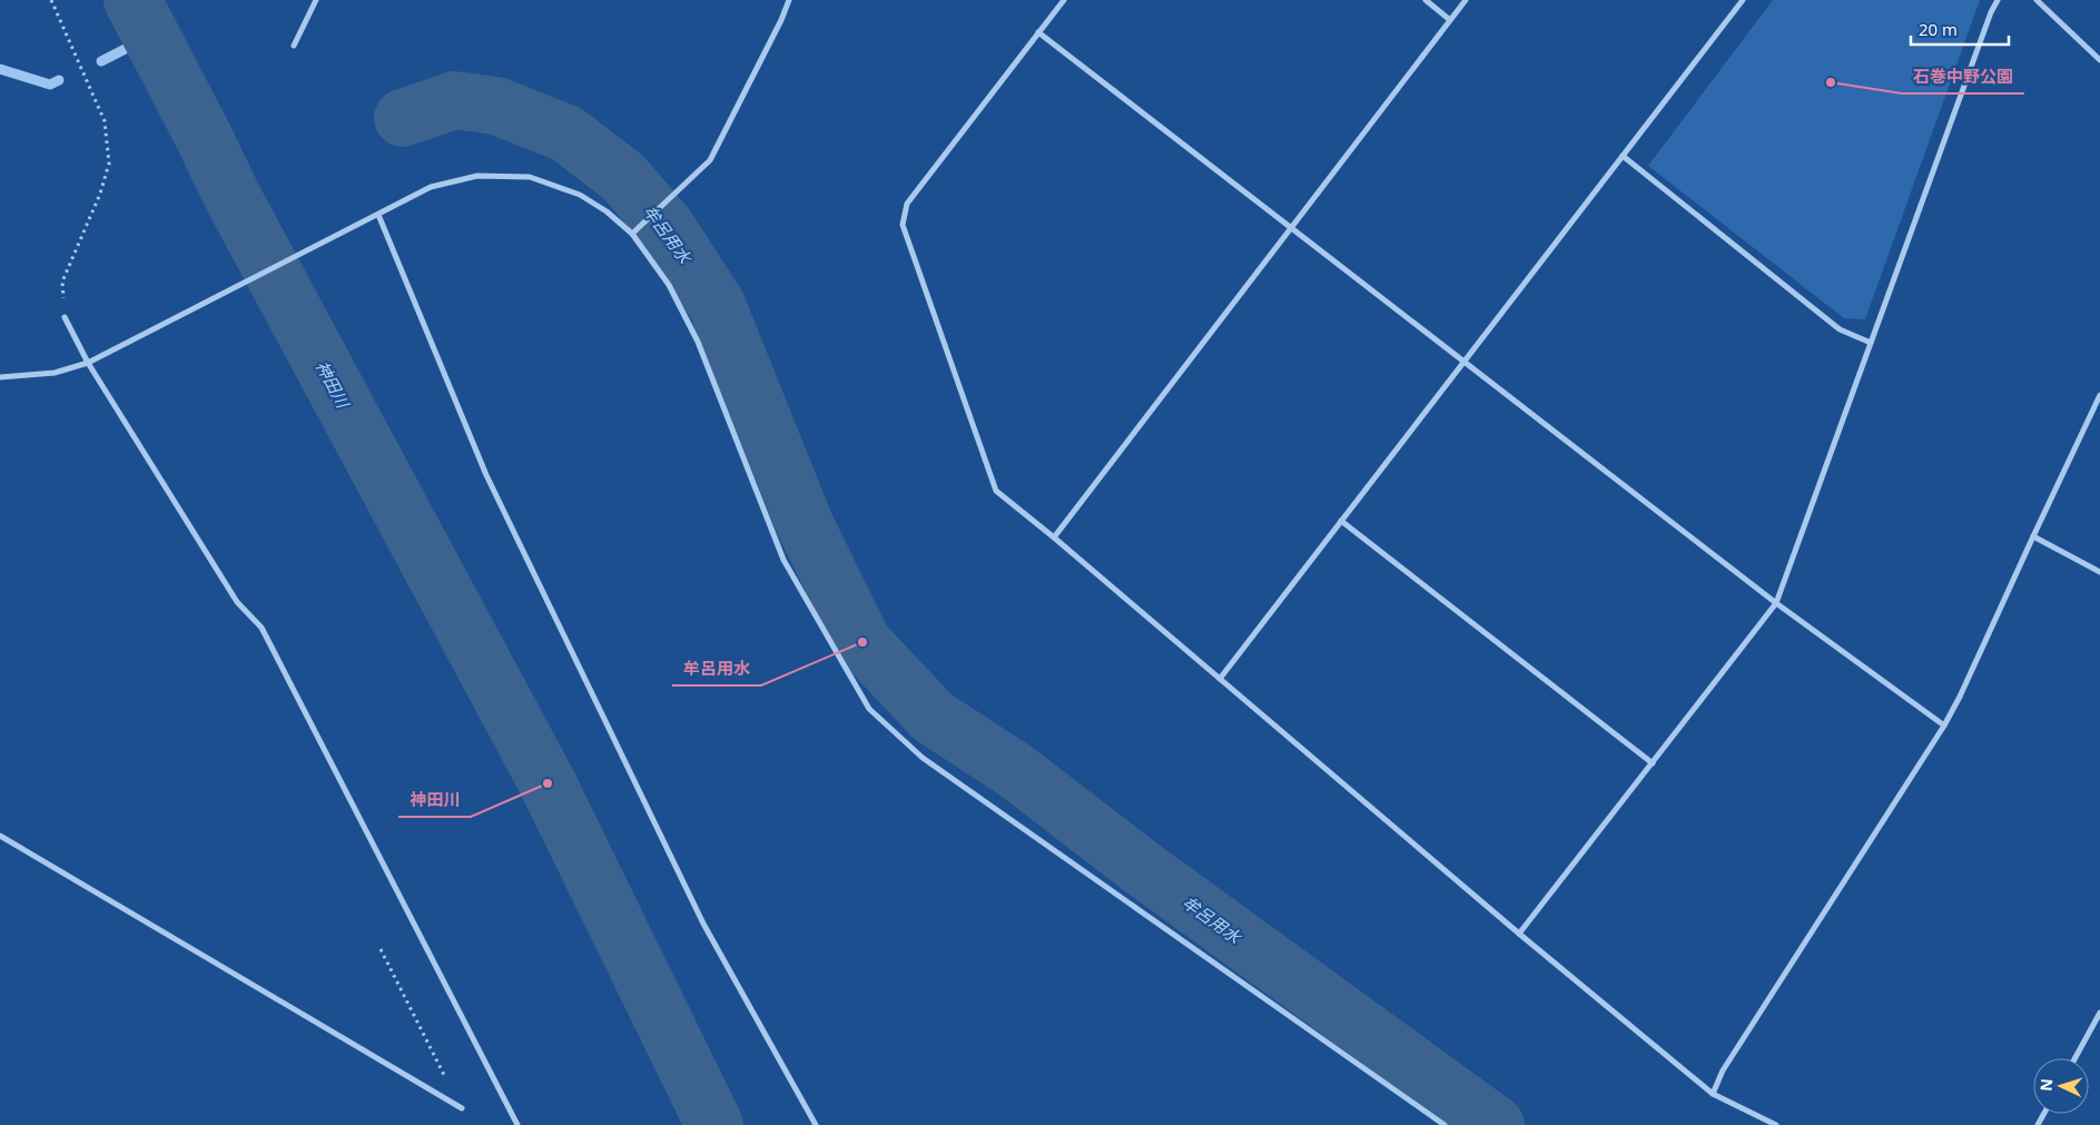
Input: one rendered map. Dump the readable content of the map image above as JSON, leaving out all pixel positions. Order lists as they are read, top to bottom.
{
  "water": ["牟呂用水", "神田川"],
  "places": ["石巻中野公園", "牟呂用水", "神田川"],
  "scale_bar": "20 m",
  "north": "left"
}
